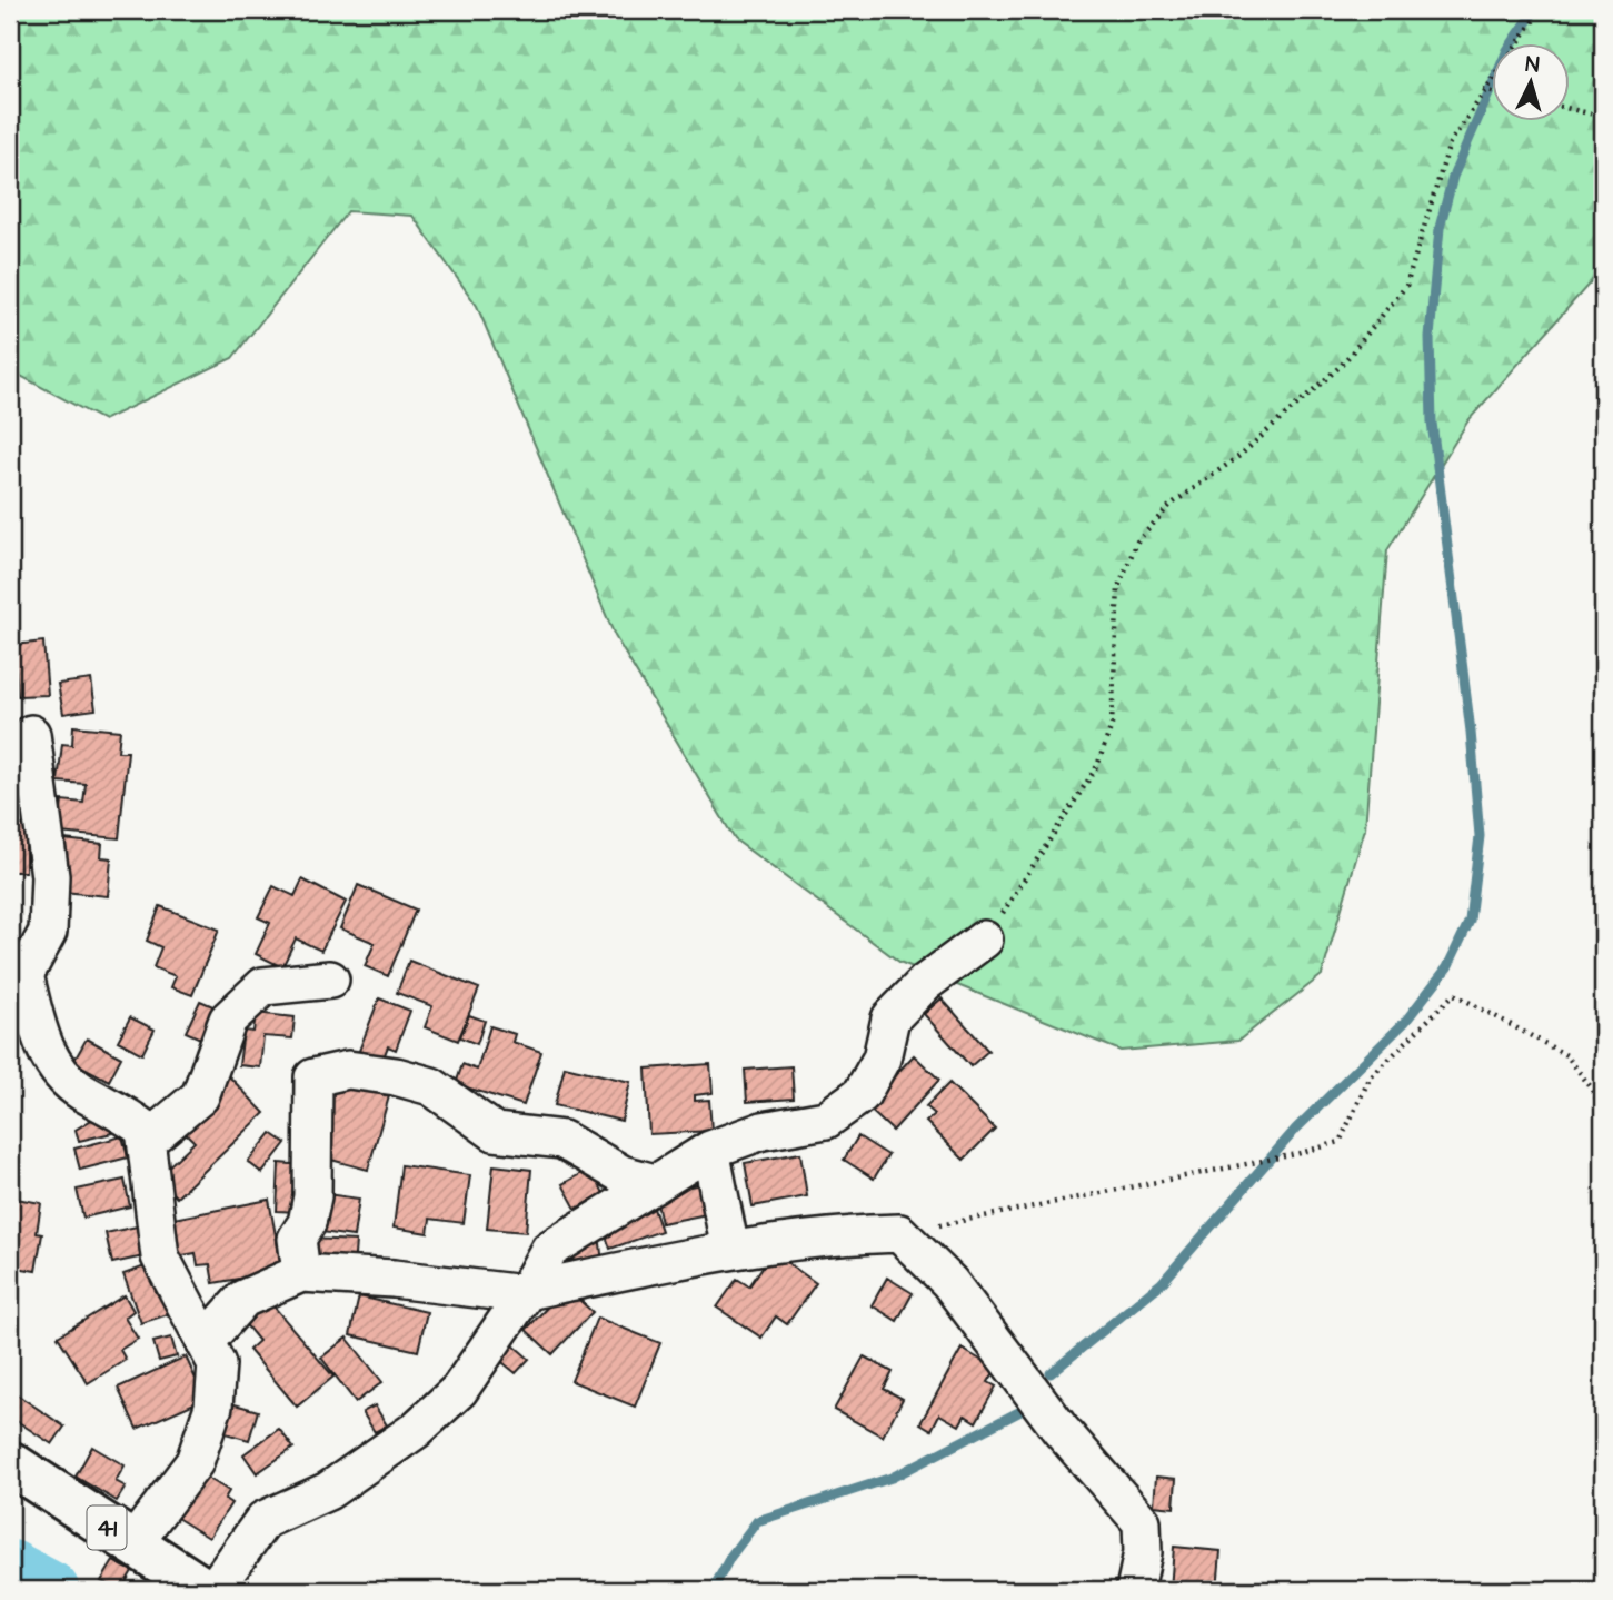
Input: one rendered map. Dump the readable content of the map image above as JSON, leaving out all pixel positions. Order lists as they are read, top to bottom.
{
  "streets": {
    "main road": ["41"]
  },
  "north": "top"
}
